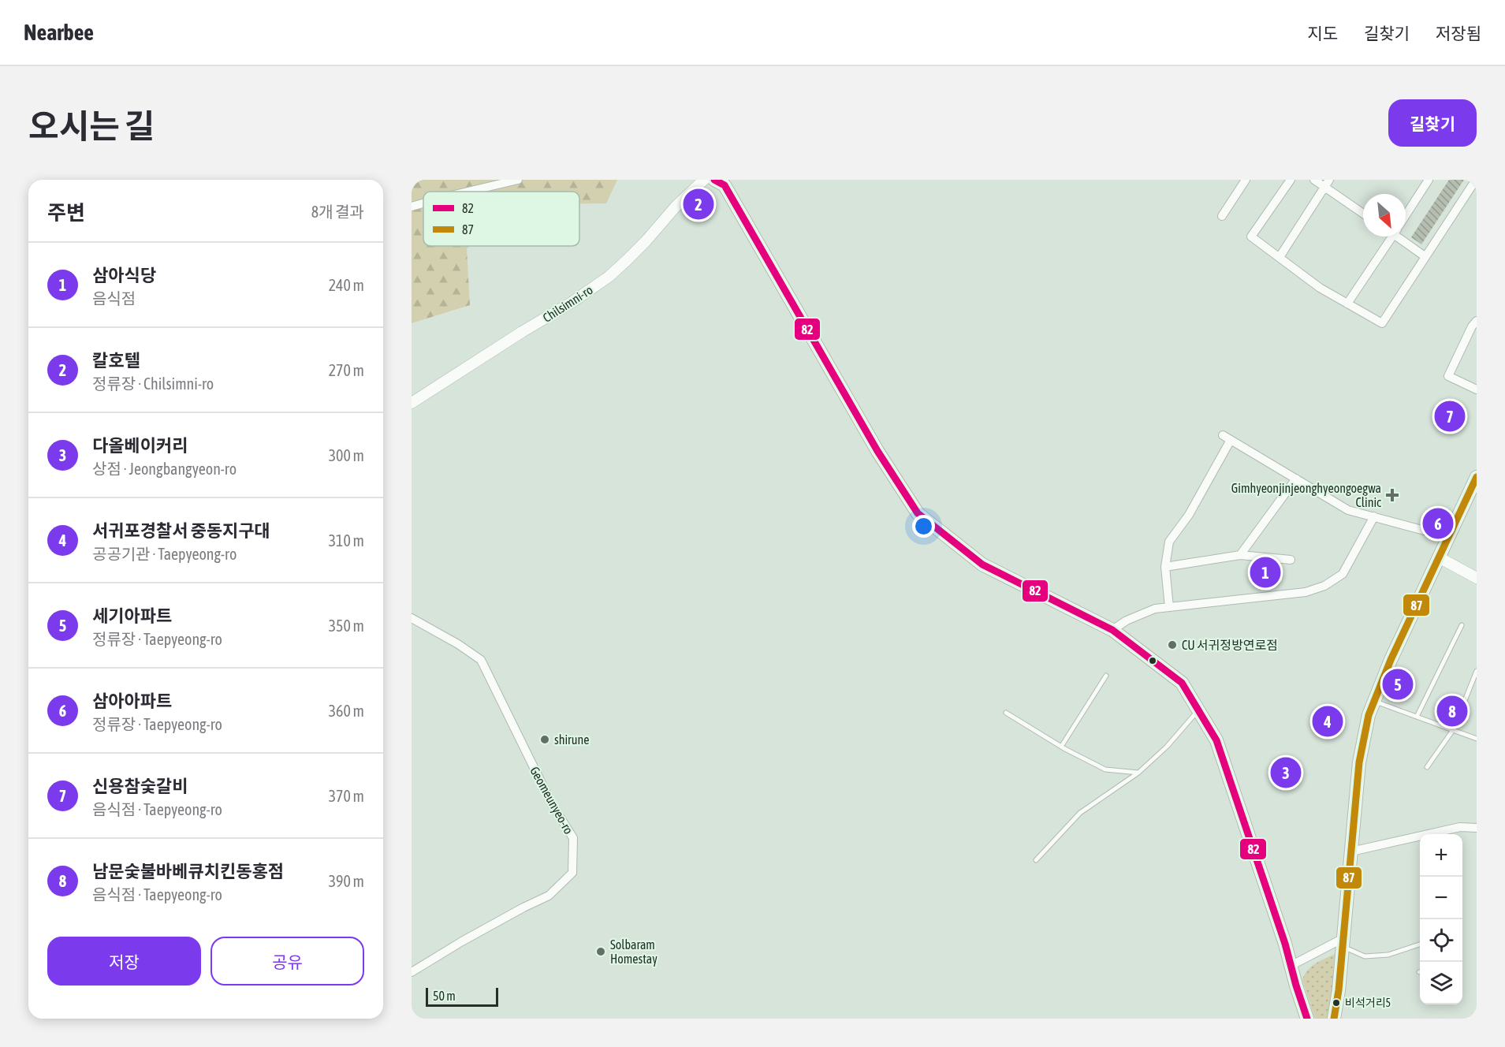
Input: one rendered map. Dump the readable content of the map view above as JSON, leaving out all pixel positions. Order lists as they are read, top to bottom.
{
  "streets": {
    "street": ["Chilsimni-ro", "Geomeunyeo-ro"]
  },
  "places": {
    "health": ["Gimhyeonjinjeonghyeongoegwa Clinic"],
    "other": [
      "CU 서귀정방연로점",
      "shirune",
      "Solbaram Homestay",
      "비석거리5"
    ]
  },
  "lines": ["transit line 82", "transit line 87"],
  "legend": ["82", "87"],
  "scale_bar": "50 m",
  "north": "bottom right",
  "page": {
    "header": "Nearbee",
    "nav": ["지도", "길찾기", "저장됨"],
    "title": "오시는 길",
    "buttons": [
      "길찾기",
      ["저장", "공유"]
    ],
    "heading": ["주변", "8개 결과"],
    "pins": [
      "2",
      "7",
      "6",
      "1",
      "5",
      "8",
      "4",
      "3"
    ],
    "list": [
      {
        "mark": "1",
        "name": "삼아식당",
        "note": "음식점",
        "value": "240 m"
      },
      {
        "mark": "2",
        "name": "칼호텔",
        "note": "정류장 · Chilsimni-ro",
        "value": "270 m"
      },
      {
        "mark": "3",
        "name": "다올베이커리",
        "note": "상점 · Jeongbangyeon-ro",
        "value": "300 m"
      },
      {
        "mark": "4",
        "name": "서귀포경찰서 중동지구대",
        "note": "공공기관 · Taepyeong-ro",
        "value": "310 m"
      },
      {
        "mark": "5",
        "name": "세기아파트",
        "note": "정류장 · Taepyeong-ro",
        "value": "350 m"
      },
      {
        "mark": "6",
        "name": "삼아아파트",
        "note": "정류장 · Taepyeong-ro",
        "value": "360 m"
      },
      {
        "mark": "7",
        "name": "신용참숯갈비",
        "note": "음식점 · Taepyeong-ro",
        "value": "370 m"
      },
      {
        "mark": "8",
        "name": "남문숯불바베큐치킨동홍점",
        "note": "음식점 · Taepyeong-ro",
        "value": "390 m"
      }
    ],
    "map_buttons": ["+", "−"],
    "scale": "50 m"
  }
}
